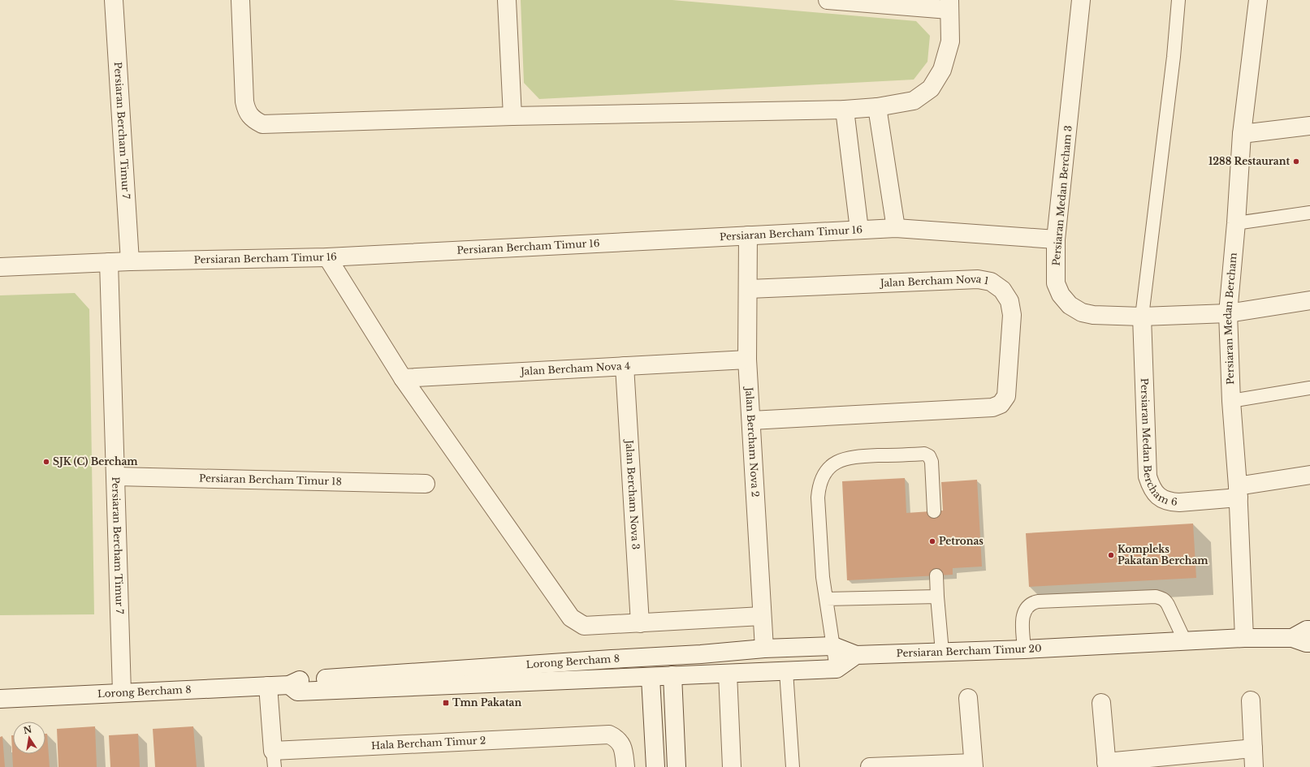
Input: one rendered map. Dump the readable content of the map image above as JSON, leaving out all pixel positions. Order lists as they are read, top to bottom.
{
  "streets": {
    "street": [
      "Persiaran Bercham Timur 7",
      "Persiaran Medan Bercham 3",
      "Persiaran Bercham Timur 16",
      "Jalan Bercham Nova 1",
      "Persiaran Medan Bercham",
      "Jalan Bercham Nova 4",
      "Persiaran Medan Bercham 6",
      "Jalan Bercham Nova 2",
      "Persiaran Bercham Timur 18",
      "Jalan Bercham Nova 3",
      "Persiaran Bercham Timur 20",
      "Lorong Bercham 8",
      "Hala Bercham Timur 2"
    ]
  },
  "crossings": [
    ["Persiaran Bercham Timur 7", "Persiaran Bercham Timur 16"],
    ["Persiaran Bercham Timur 7", "Persiaran Bercham Timur 18"],
    ["Persiaran Bercham Timur 7", "Lorong Bercham 8"],
    ["Persiaran Medan Bercham 3", "Persiaran Bercham Timur 16"],
    ["Persiaran Medan Bercham 3", "Persiaran Medan Bercham"],
    ["Persiaran Medan Bercham 3", "Persiaran Medan Bercham 6"],
    ["Persiaran Bercham Timur 16", "Jalan Bercham Nova 2"],
    ["Jalan Bercham Nova 1", "Jalan Bercham Nova 2"],
    ["Persiaran Medan Bercham", "Persiaran Medan Bercham 6"],
    ["Persiaran Medan Bercham", "Persiaran Bercham Timur 20"],
    ["Jalan Bercham Nova 4", "Jalan Bercham Nova 2"],
    ["Jalan Bercham Nova 4", "Jalan Bercham Nova 3"],
    ["Jalan Bercham Nova 2", "Lorong Bercham 8"],
    ["Persiaran Bercham Timur 20", "Lorong Bercham 8"],
    ["Lorong Bercham 8", "Hala Bercham Timur 2"]
  ],
  "places": {
    "other": [
      "1288 Restaurant",
      "SJK (C) Bercham",
      "Petronas",
      "Kompleks Pakatan Bercham"
    ],
    "transit": ["Tmn Pakatan"]
  },
  "north": "top"
}
